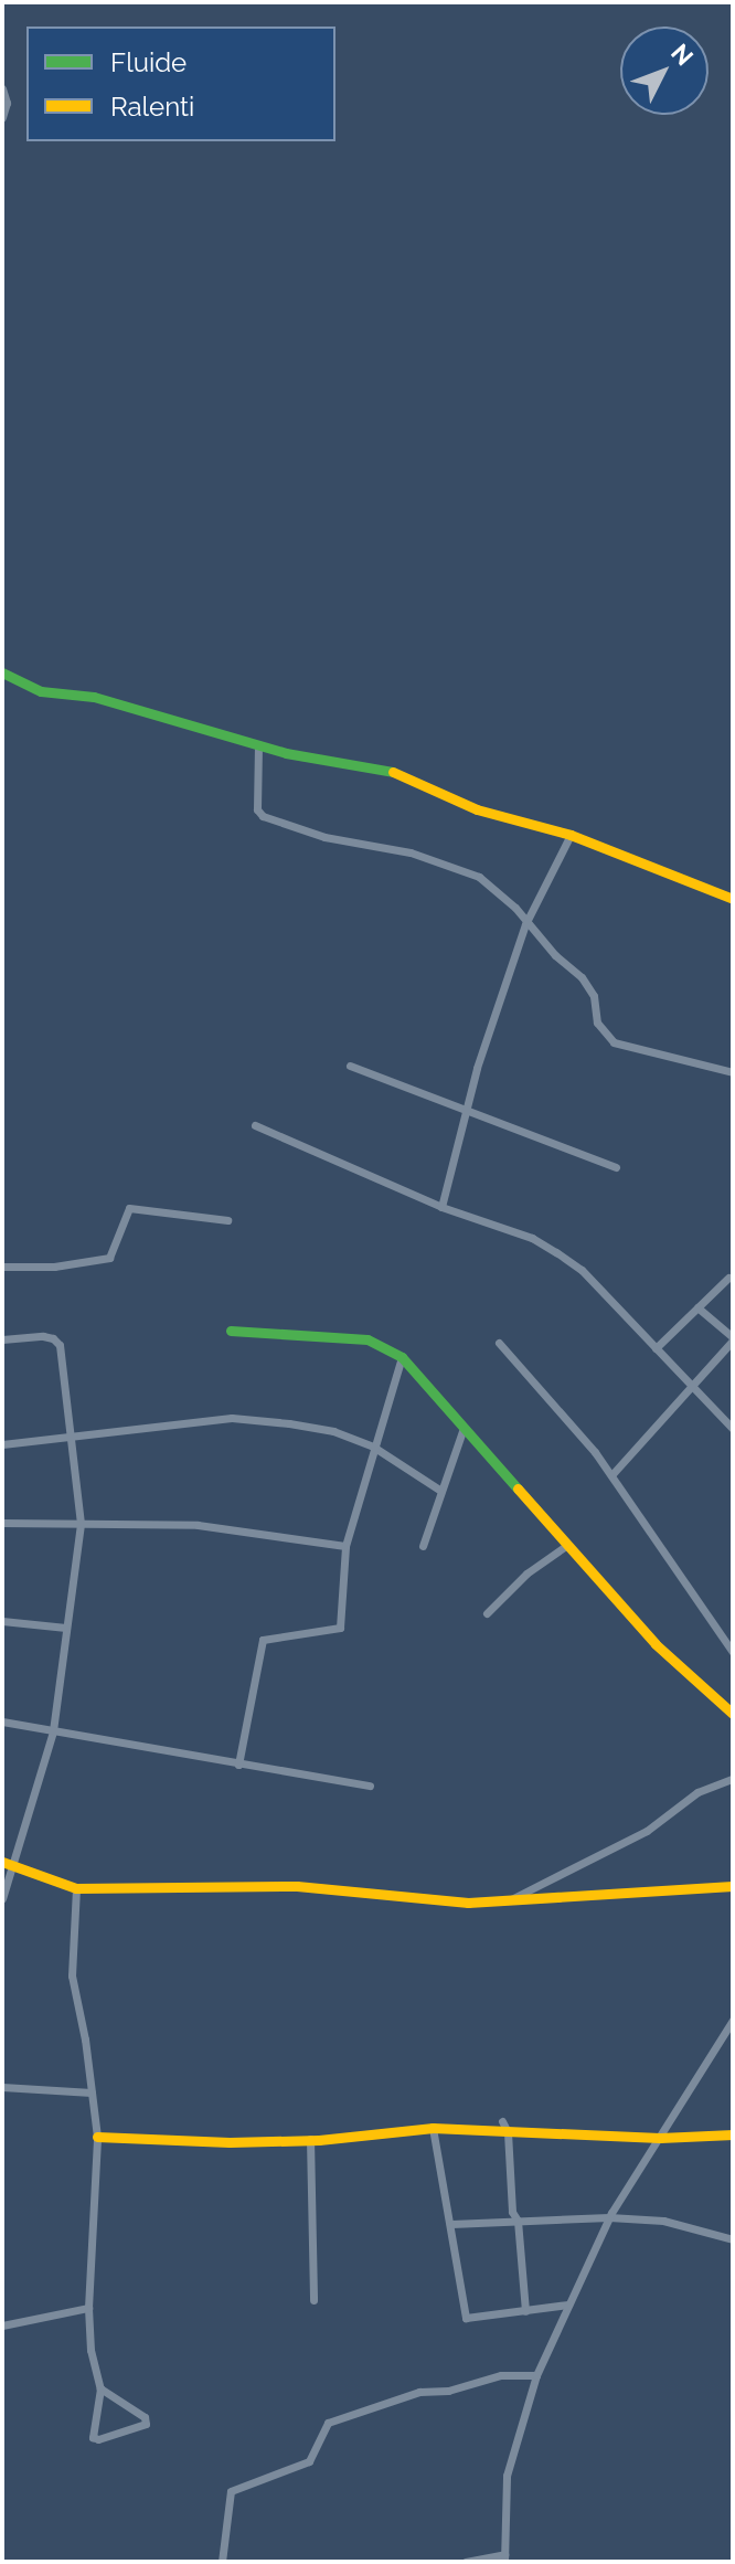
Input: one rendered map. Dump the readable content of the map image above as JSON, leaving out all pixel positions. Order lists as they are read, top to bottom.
{
  "legend": ["Fluide", "Ralenti"],
  "north": "top right"
}
